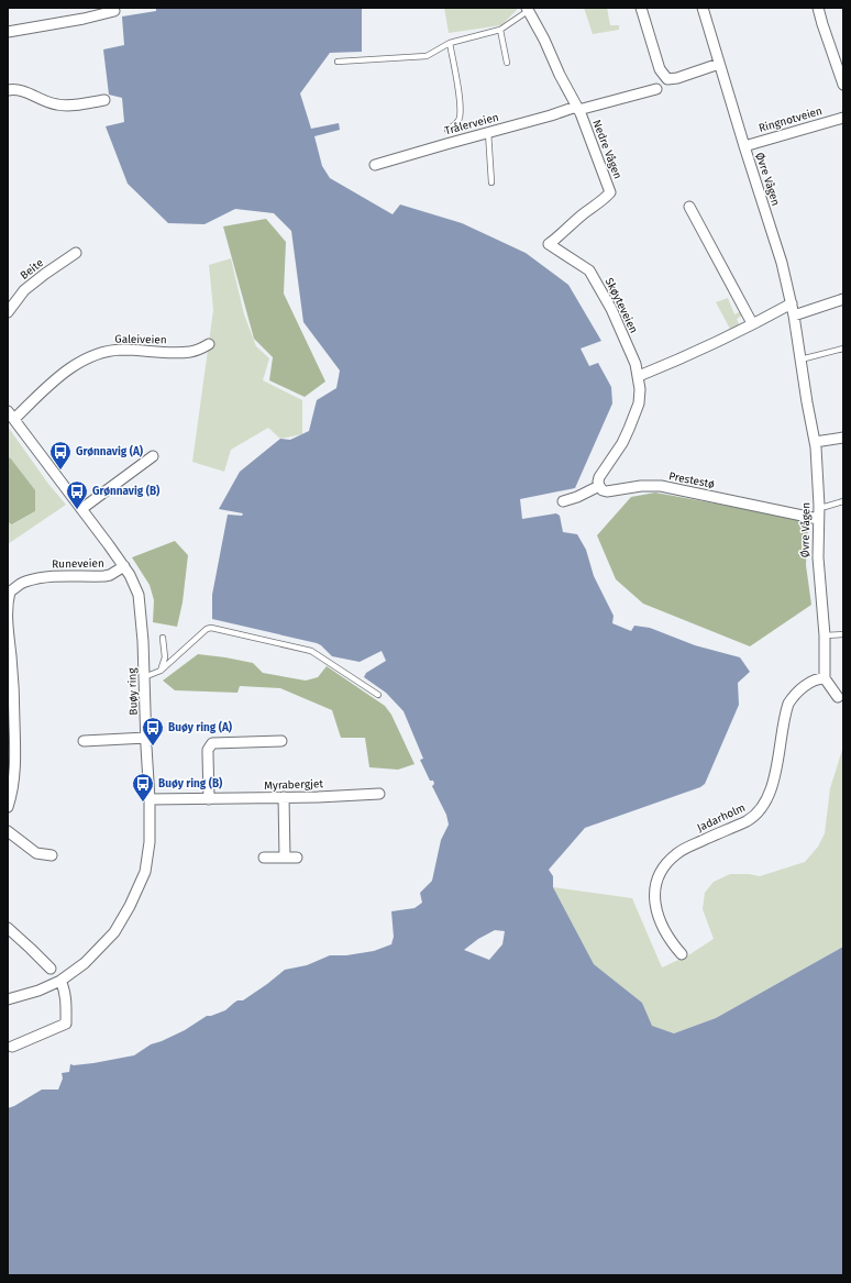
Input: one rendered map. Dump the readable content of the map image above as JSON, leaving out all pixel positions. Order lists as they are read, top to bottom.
{
  "streets": {
    "street": [
      "Ringnotveien",
      "Trålerveien",
      "Nedre Vågen",
      "Øvre Vågen",
      "Beite",
      "Skøyteveien",
      "Galeiveien",
      "Prestestø",
      "Runeveien",
      "Buøy ring",
      "Myrabergjet",
      "Jadarholm"
    ]
  },
  "crossings": [
    ["Ringnotveien", "Øvre Vågen"],
    ["Trålerveien", "Nedre Vågen"],
    ["Nedre Vågen", "Skøyteveien"],
    ["Øvre Vågen", "Prestestø"],
    ["Øvre Vågen", "Jadarholm"],
    ["Skøyteveien", "Prestestø"],
    ["Galeiveien", "Buøy ring"],
    ["Runeveien", "Buøy ring"],
    ["Buøy ring", "Myrabergjet"]
  ],
  "places": {
    "bus stop": [
      "Grønnavig (A)",
      "Grønnavig (B)",
      "Buøy ring (A)",
      "Buøy ring (B)"
    ]
  }
}
